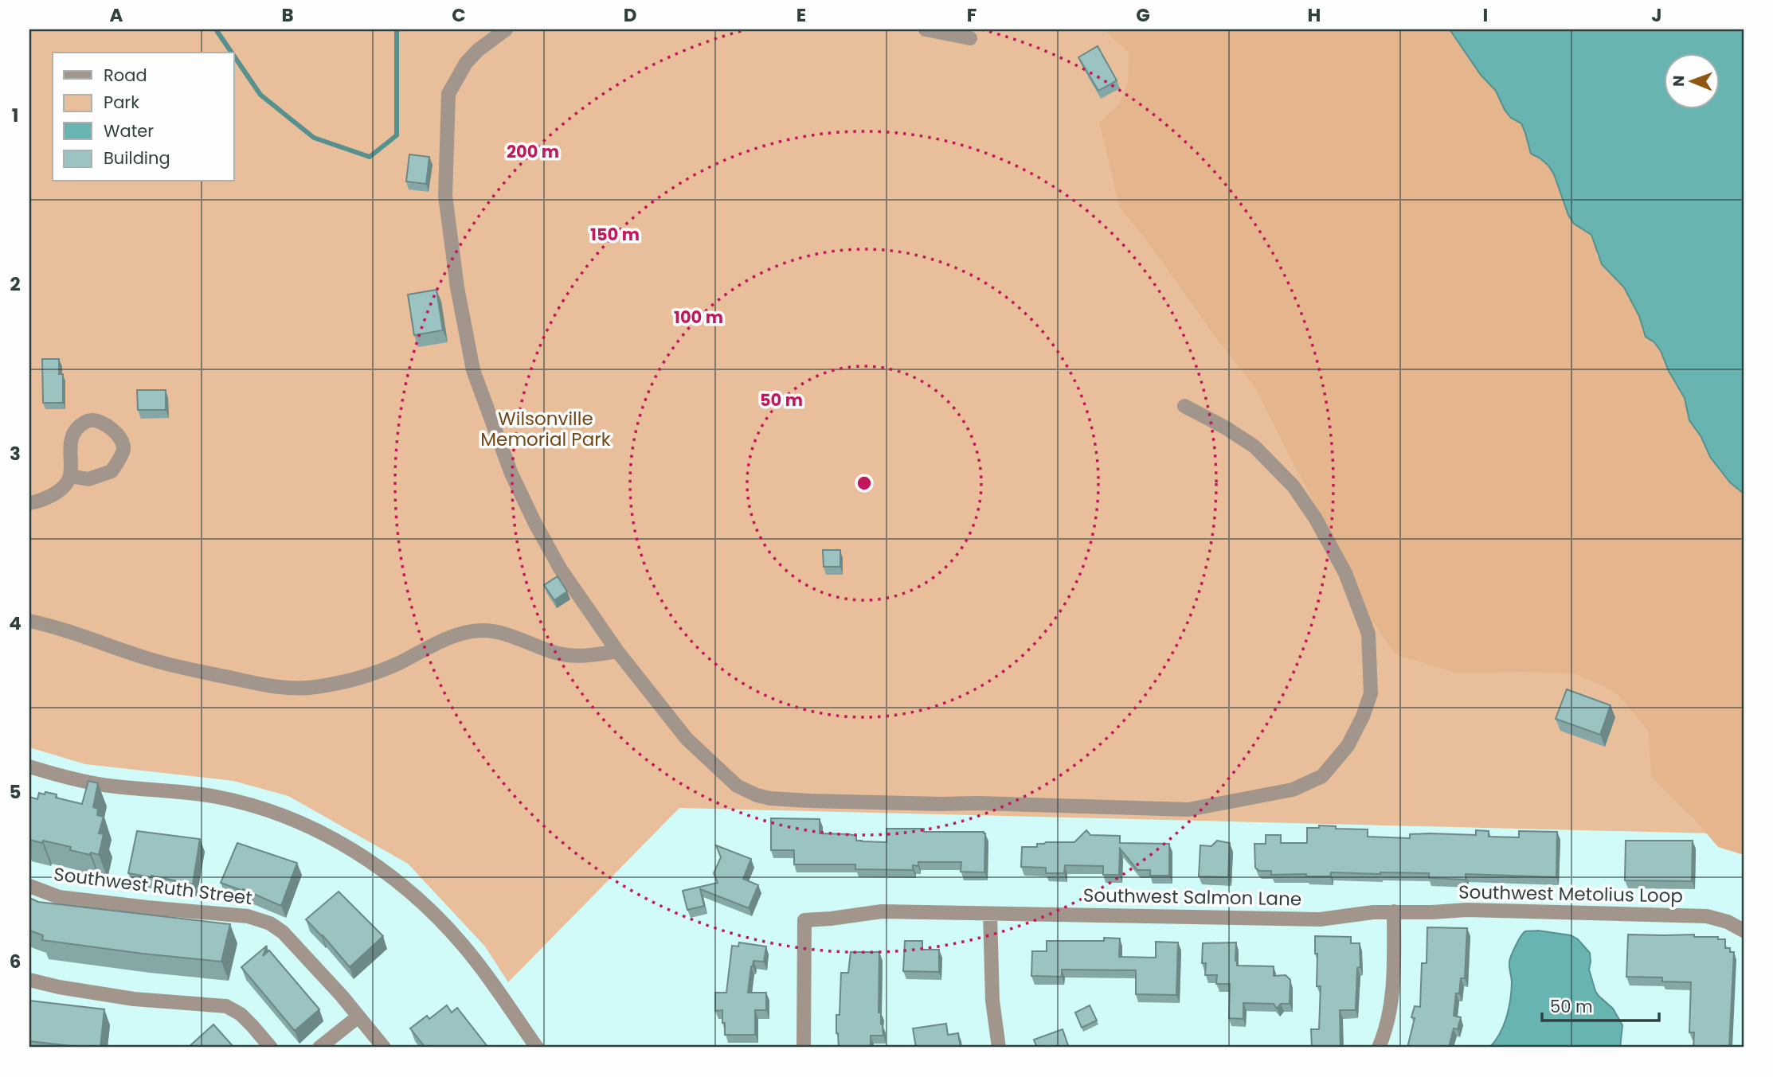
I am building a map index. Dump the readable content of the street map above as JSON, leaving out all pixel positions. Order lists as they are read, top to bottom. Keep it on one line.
{"streets":{"street":["Southwest Ruth Street","Southwest Metolius Loop","Southwest Salmon Lane"]},"crossings":[["Southwest Metolius Loop","Southwest Salmon Lane"]],"parks":["Wilsonville Memorial Park"],"legend":["Road","Park","Water","Building"],"scale_bar":"50 m","north":"left","grid":{"columns":["A","B","C","D","E","F","G","H","I","J"],"rows":["1","2","3","4","5","6"]},"rings":["200 m","150 m","100 m","50 m"]}
